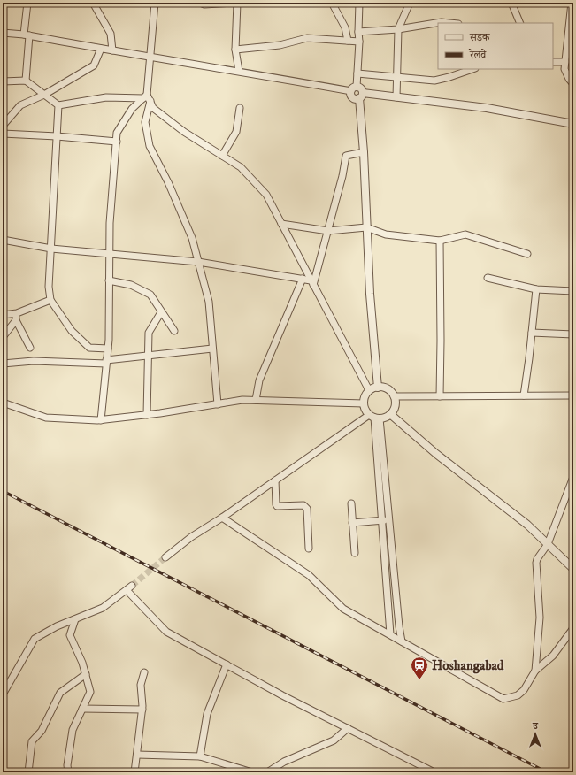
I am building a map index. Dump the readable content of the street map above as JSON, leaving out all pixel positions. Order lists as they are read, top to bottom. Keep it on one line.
{"places":{"station":["Hoshangabad"]},"legend":["सड़क","रेलवे"],"north":"top"}
